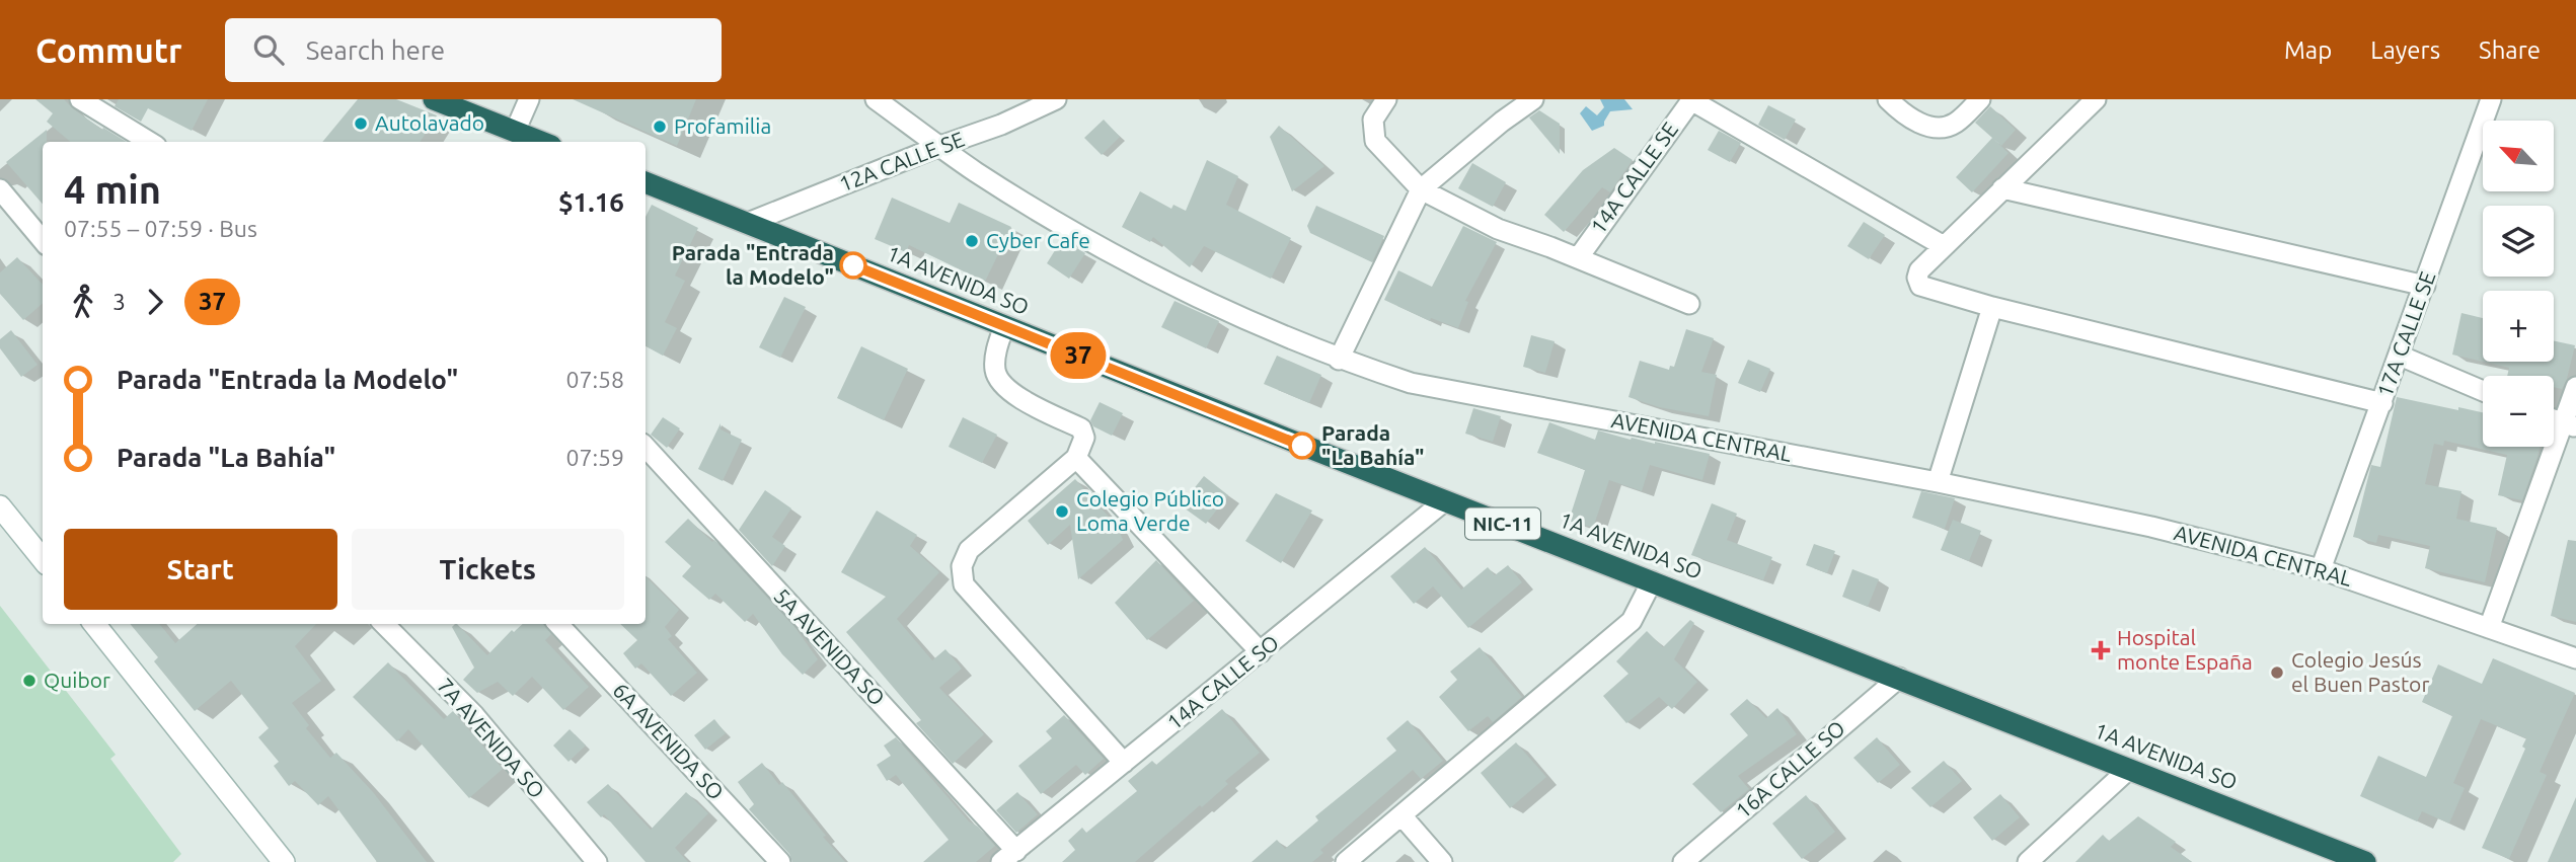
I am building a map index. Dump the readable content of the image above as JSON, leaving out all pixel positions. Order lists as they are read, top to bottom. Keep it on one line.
{"streets":{"highway":["1A AVENIDA SO","NIC-11"],"street":["12A CALLE SE","14A CALLE SE","17A CALLE SE","AVENIDA CENTRAL","5A AVENIDA SO","14A CALLE SO","7A AVENIDA SO","6A AVENIDA SO","16A CALLE SO"]},"crossings":[["12A CALLE SE","1A AVENIDA SO"],["12A CALLE SE","AVENIDA CENTRAL"],["1A AVENIDA SO","14A CALLE SO"],["1A AVENIDA SO","16A CALLE SO"],["17A CALLE SE","AVENIDA CENTRAL"],["5A AVENIDA SO","14A CALLE SO"]],"places":{"other":["Autolavado","Profamilia","Cyber Cafe","Parada \"Entrada la Modelo\"","Parada \"La Bahía\"","Colegio Público Loma Verde","Colegio Jesús el Buen Pastor","Quibor"],"health":["Hospital monte España"]},"lines":["bus line 37"],"north":"top left","page":{"header":"Commutr","search":"Search here","nav":["Map","Layers","Share"],"on_map":"37","map_buttons":["+","−"],"heading":["4 min","07:55 – 07:59 · Bus","$1.16"],"legs":["3","37"],"list":[{"name":"Parada \"Entrada la Modelo\"","value":"07:58"},{"name":"Parada \"La Bahía\"","value":"07:59"}],"buttons":["Start","Tickets"]}}
